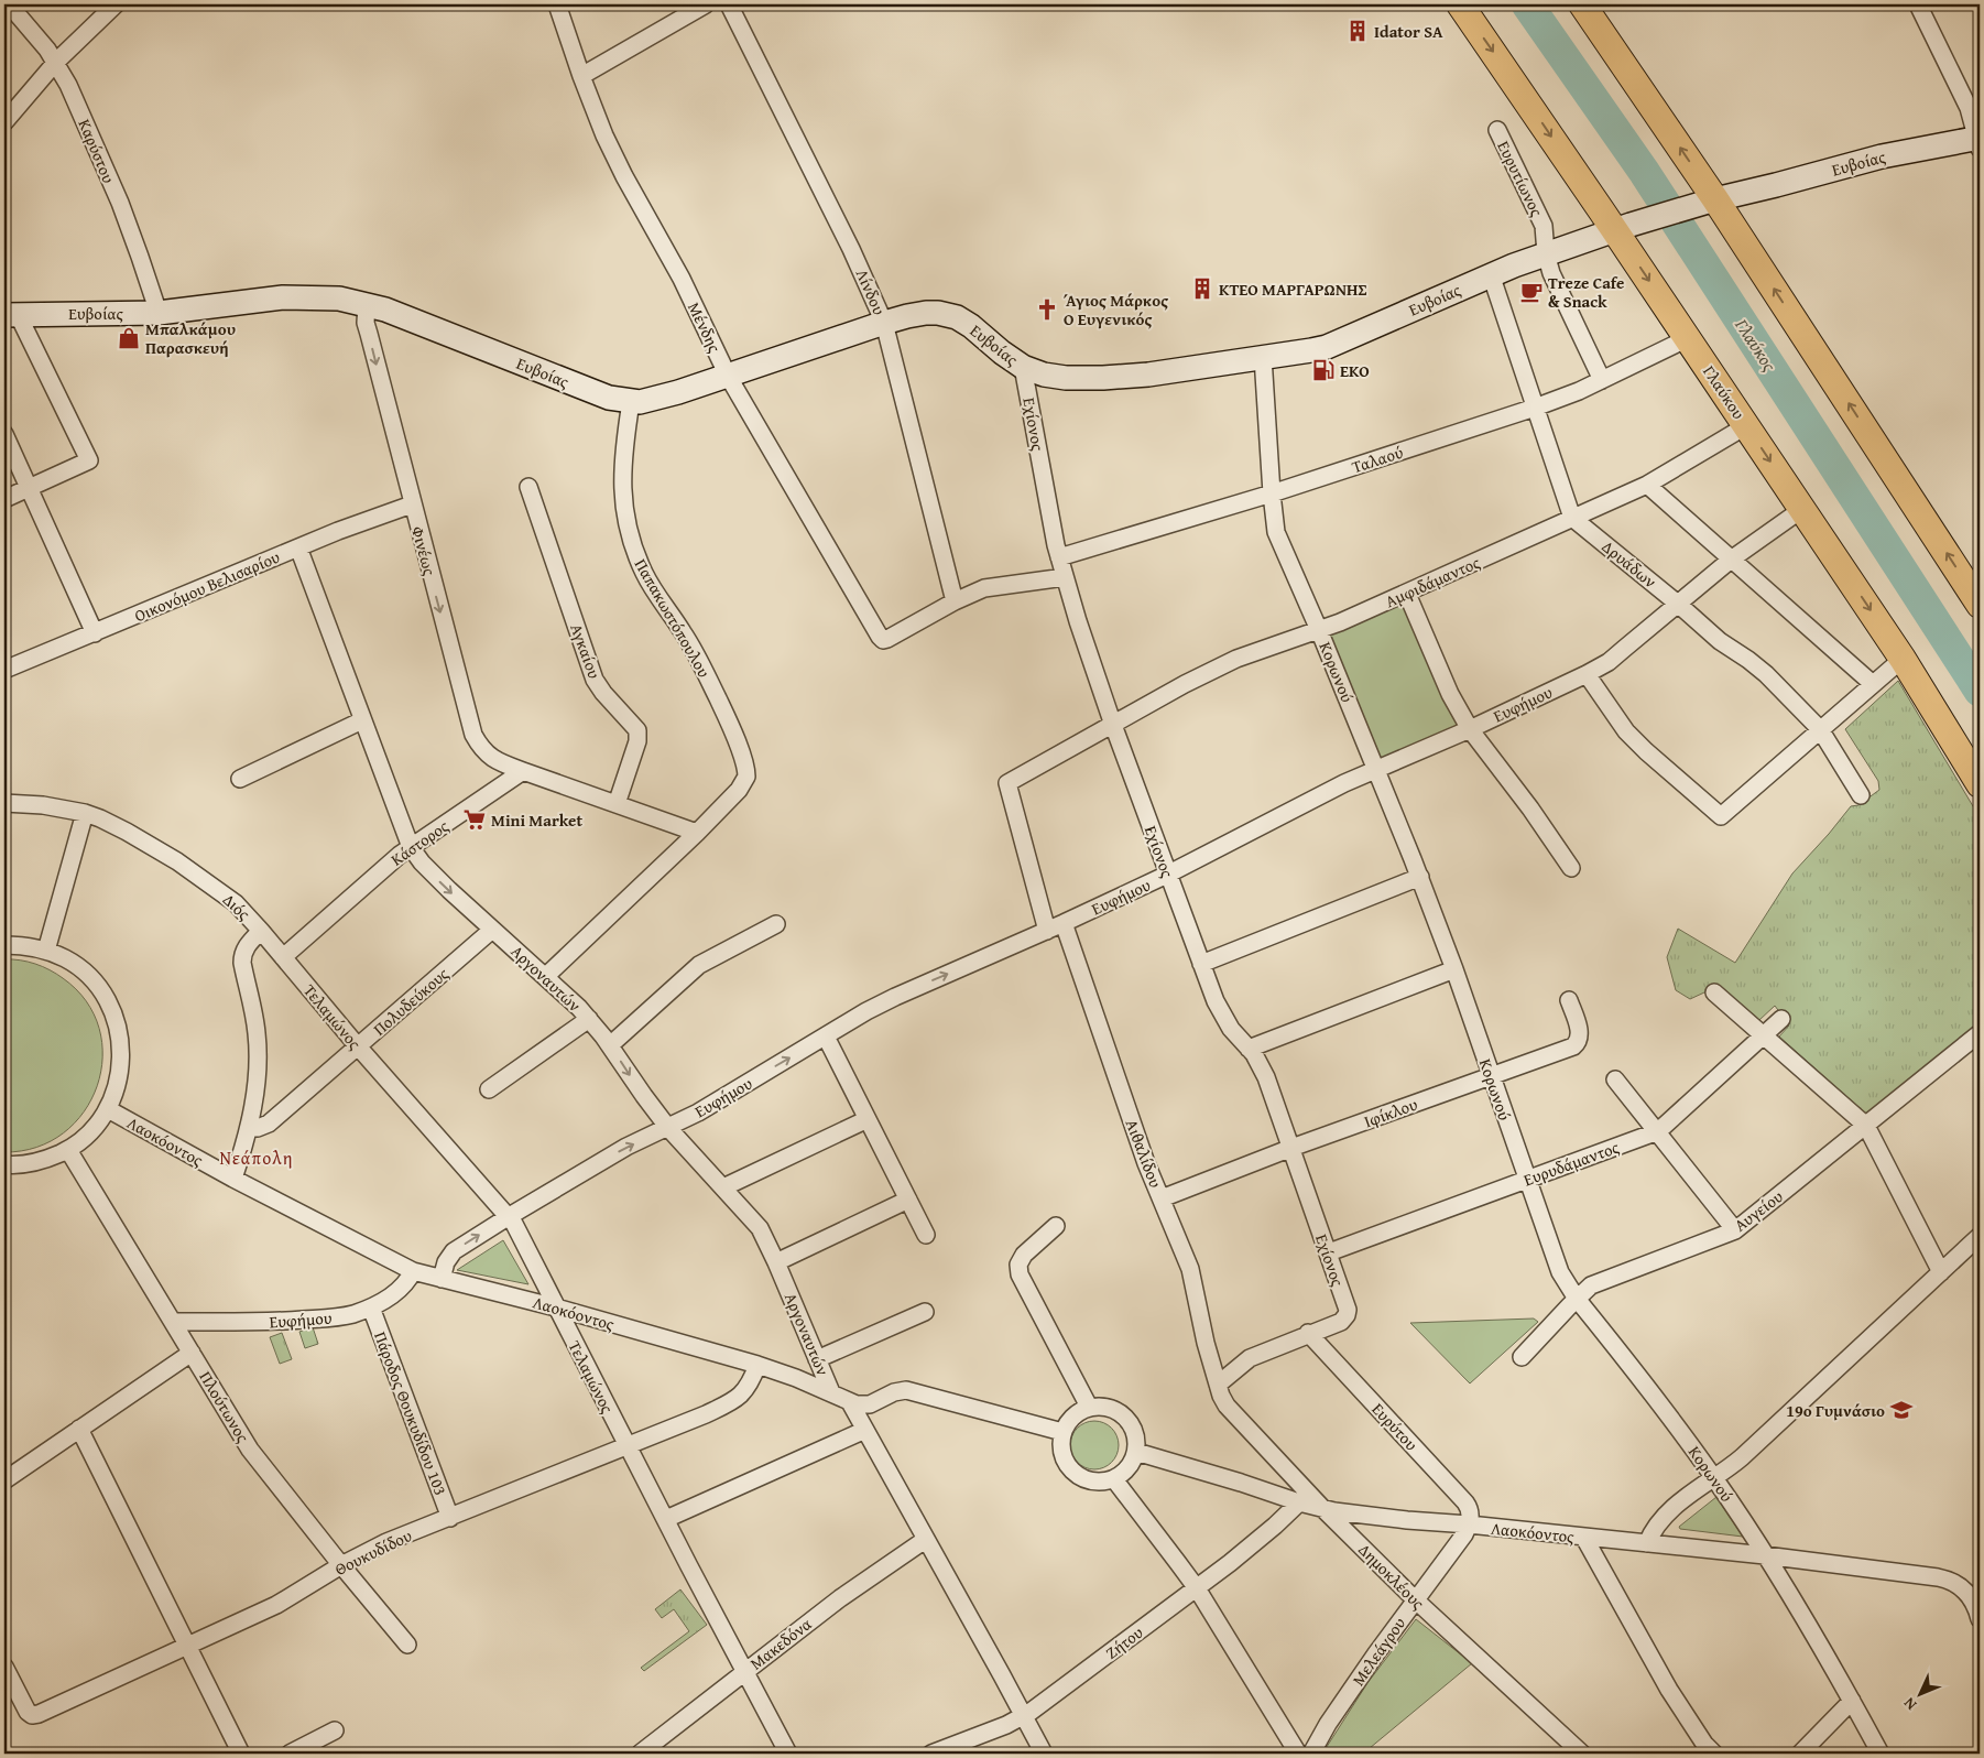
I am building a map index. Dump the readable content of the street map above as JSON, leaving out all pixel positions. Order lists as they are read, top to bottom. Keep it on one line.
{"streets":{"main road":["Ευβοίας","Γλαύκου"],"street":["Καρύστου","Ευρυτίωνος","Λίνδου","Μένδης","Εχίονος","Ταλαού","Φινέως","Δρυάδων","Αμφιδάμαντος","Οικονόμου Βελισαρίου","Παπακωστόπουλου","Αγκαίου","Κορωνού","Ευφήμου","Κάστορος","Διός","Αργοναυτών","Πολυδεύκους","Τελαμώνος","Ιφίκλου","Λαοκόοντος","Αιθαλίδου","Ευρυδάμαντος","Αυγείου","Πλούτωνος","Πάροδος Θουκυδίδου 103","Ευρύτου","Θουκυδίδου","Δημοκλέους","Ζήτου","Μακεδόνα","Μελεάγρου"]},"crossings":[["Καρύστου","Ευβοίας"],["Ευβοίας","Ευρυτίωνος"],["Ευβοίας","Λίνδου"],["Ευβοίας","Μένδης"],["Ευβοίας","Γλαύκου"],["Ευβοίας","Εχίονος"],["Ευβοίας","Φινέως"],["Ευβοίας","Παπακωστόπουλου"],["Ευβοίας","Κορωνού"],["Ευρυτίωνος","Ταλαού"],["Λίνδου","Μένδης"],["Γλαύκου","Ταλαού"],["Γλαύκου","Αμφιδάμαντος"],["Γλαύκου","Ευφήμου"],["Εχίονος","Ταλαού"],["Εχίονος","Αμφιδάμαντος"],["Εχίονος","Ευφήμου"],["Εχίονος","Ιφίκλου"],["Εχίονος","Ευρυδάμαντος"],["Εχίονος","Ευρύτου"],["Ταλαού","Κορωνού"],["Φινέως","Οικονόμου Βελισαρίου"],["Φινέως","Κάστορος"],["Δρυάδων","Αμφιδάμαντος"],["Δρυάδων","Ευφήμου"],["Αμφιδάμαντος","Κορωνού"],["Αμφιδάμαντος","Ευφήμου"],["Οικονόμου Βελισαρίου","Αργοναυτών"],["Παπακωστόπουλου","Αργοναυτών"],["Κορωνού","Ευφήμου"],["Κορωνού","Ιφίκλου"],["Κορωνού","Λαοκόοντος"],["Κορωνού","Ευρυδάμαντος"],["Κορωνού","Αυγείου"],["Ευφήμου","Αργοναυτών"],["Ευφήμου","Τελαμώνος"],["Ευφήμου","Λαοκόοντος"],["Ευφήμου","Αιθαλίδου"],["Ευφήμου","Πλούτωνος"],["Ευφήμου","Πάροδος Θουκυδίδου 103"],["Κάστορος","Αργοναυτών"],["Κάστορος","Τελαμώνος"],["Διός","Πολυδεύκους"],["Διός","Τελαμώνος"],["Διός","Λαοκόοντος"],["Αργοναυτών","Πολυδεύκους"],["Αργοναυτών","Λαοκόοντος"],["Πολυδεύκους","Τελαμώνος"],["Τελαμώνος","Λαοκόοντος"],["Τελαμώνος","Θουκυδίδου"],["Τελαμώνος","Μακεδόνα"],["Ιφίκλου","Αιθαλίδου"],["Λαοκόοντος","Ευρύτου"],["Λαοκόοντος","Θουκυδίδου"],["Λαοκόοντος","Δημοκλέους"],["Λαοκόοντος","Ζήτου"],["Λαοκόοντος","Μελεάγρου"],["Αιθαλίδου","Δημοκλέους"],["Πλούτωνος","Θουκυδίδου"],["Πάροδος Θουκυδίδου 103","Θουκυδίδου"],["Ευρύτου","Μελεάγρου"],["Δημοκλέους","Μελεάγρου"]],"one_way":["Φινέως"],"districts":["Νεάπολη"],"water":["Γλαύκος"],"places":{"building":["Idator SA","ΚΤΕΟ ΜΑΡΓΑΡΩΝΗΣ"],"cafe":["Treze Cafe & Snack"],"church":["Άγιος Μάρκος Ο Ευγενικός"],"shop":["Μπαλκάμου Παρασκευή"],"fuel station":["ΕΚΟ"],"supermarket":["Mini Market"],"school or university":["19ο Γυμνάσιο"]},"north":"bottom left"}
